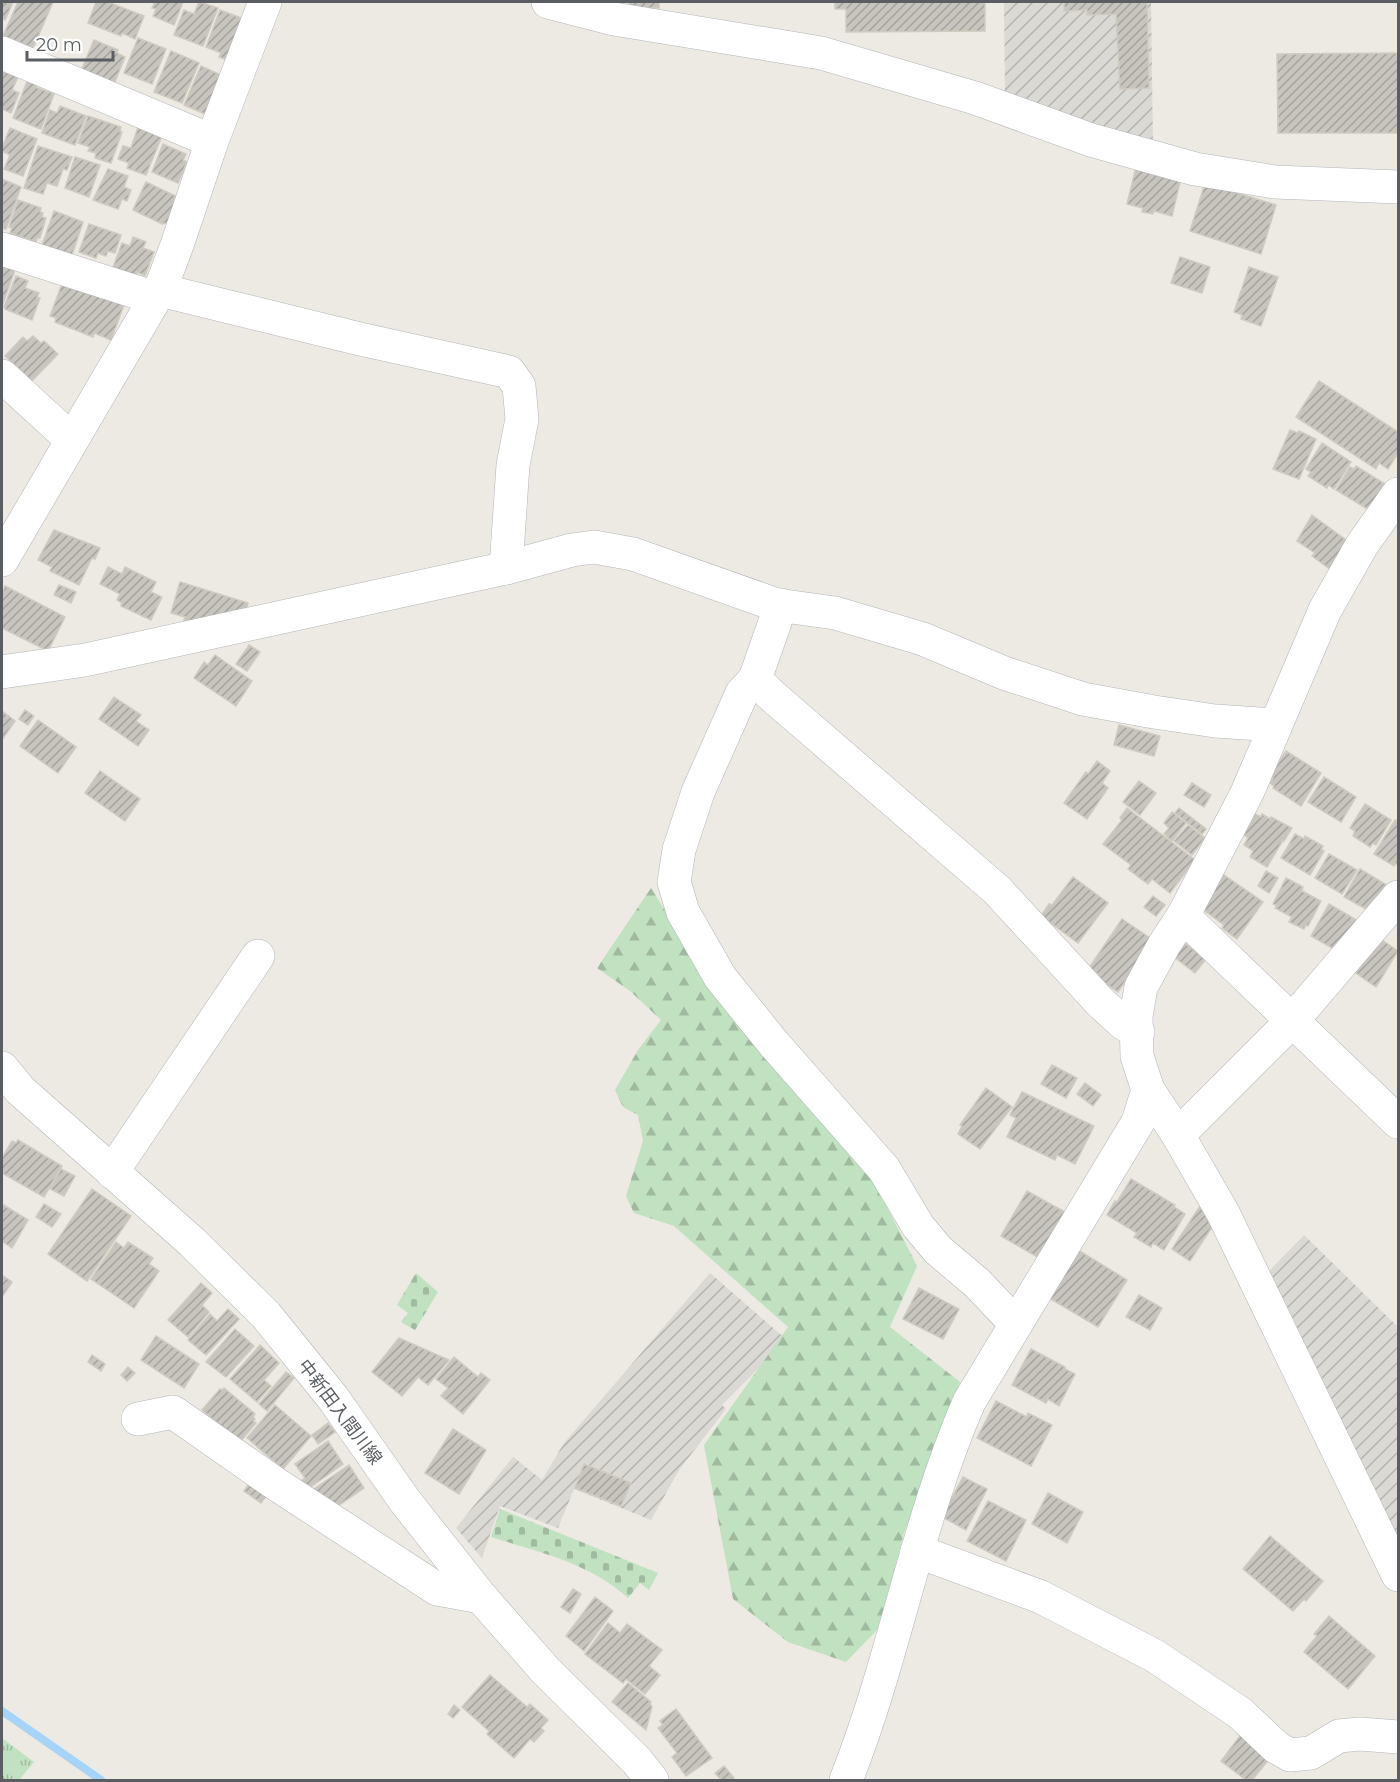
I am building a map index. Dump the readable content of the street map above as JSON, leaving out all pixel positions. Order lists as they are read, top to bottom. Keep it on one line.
{"streets":{"street":["中新田入間川線"]},"scale_bar":"20 m"}
